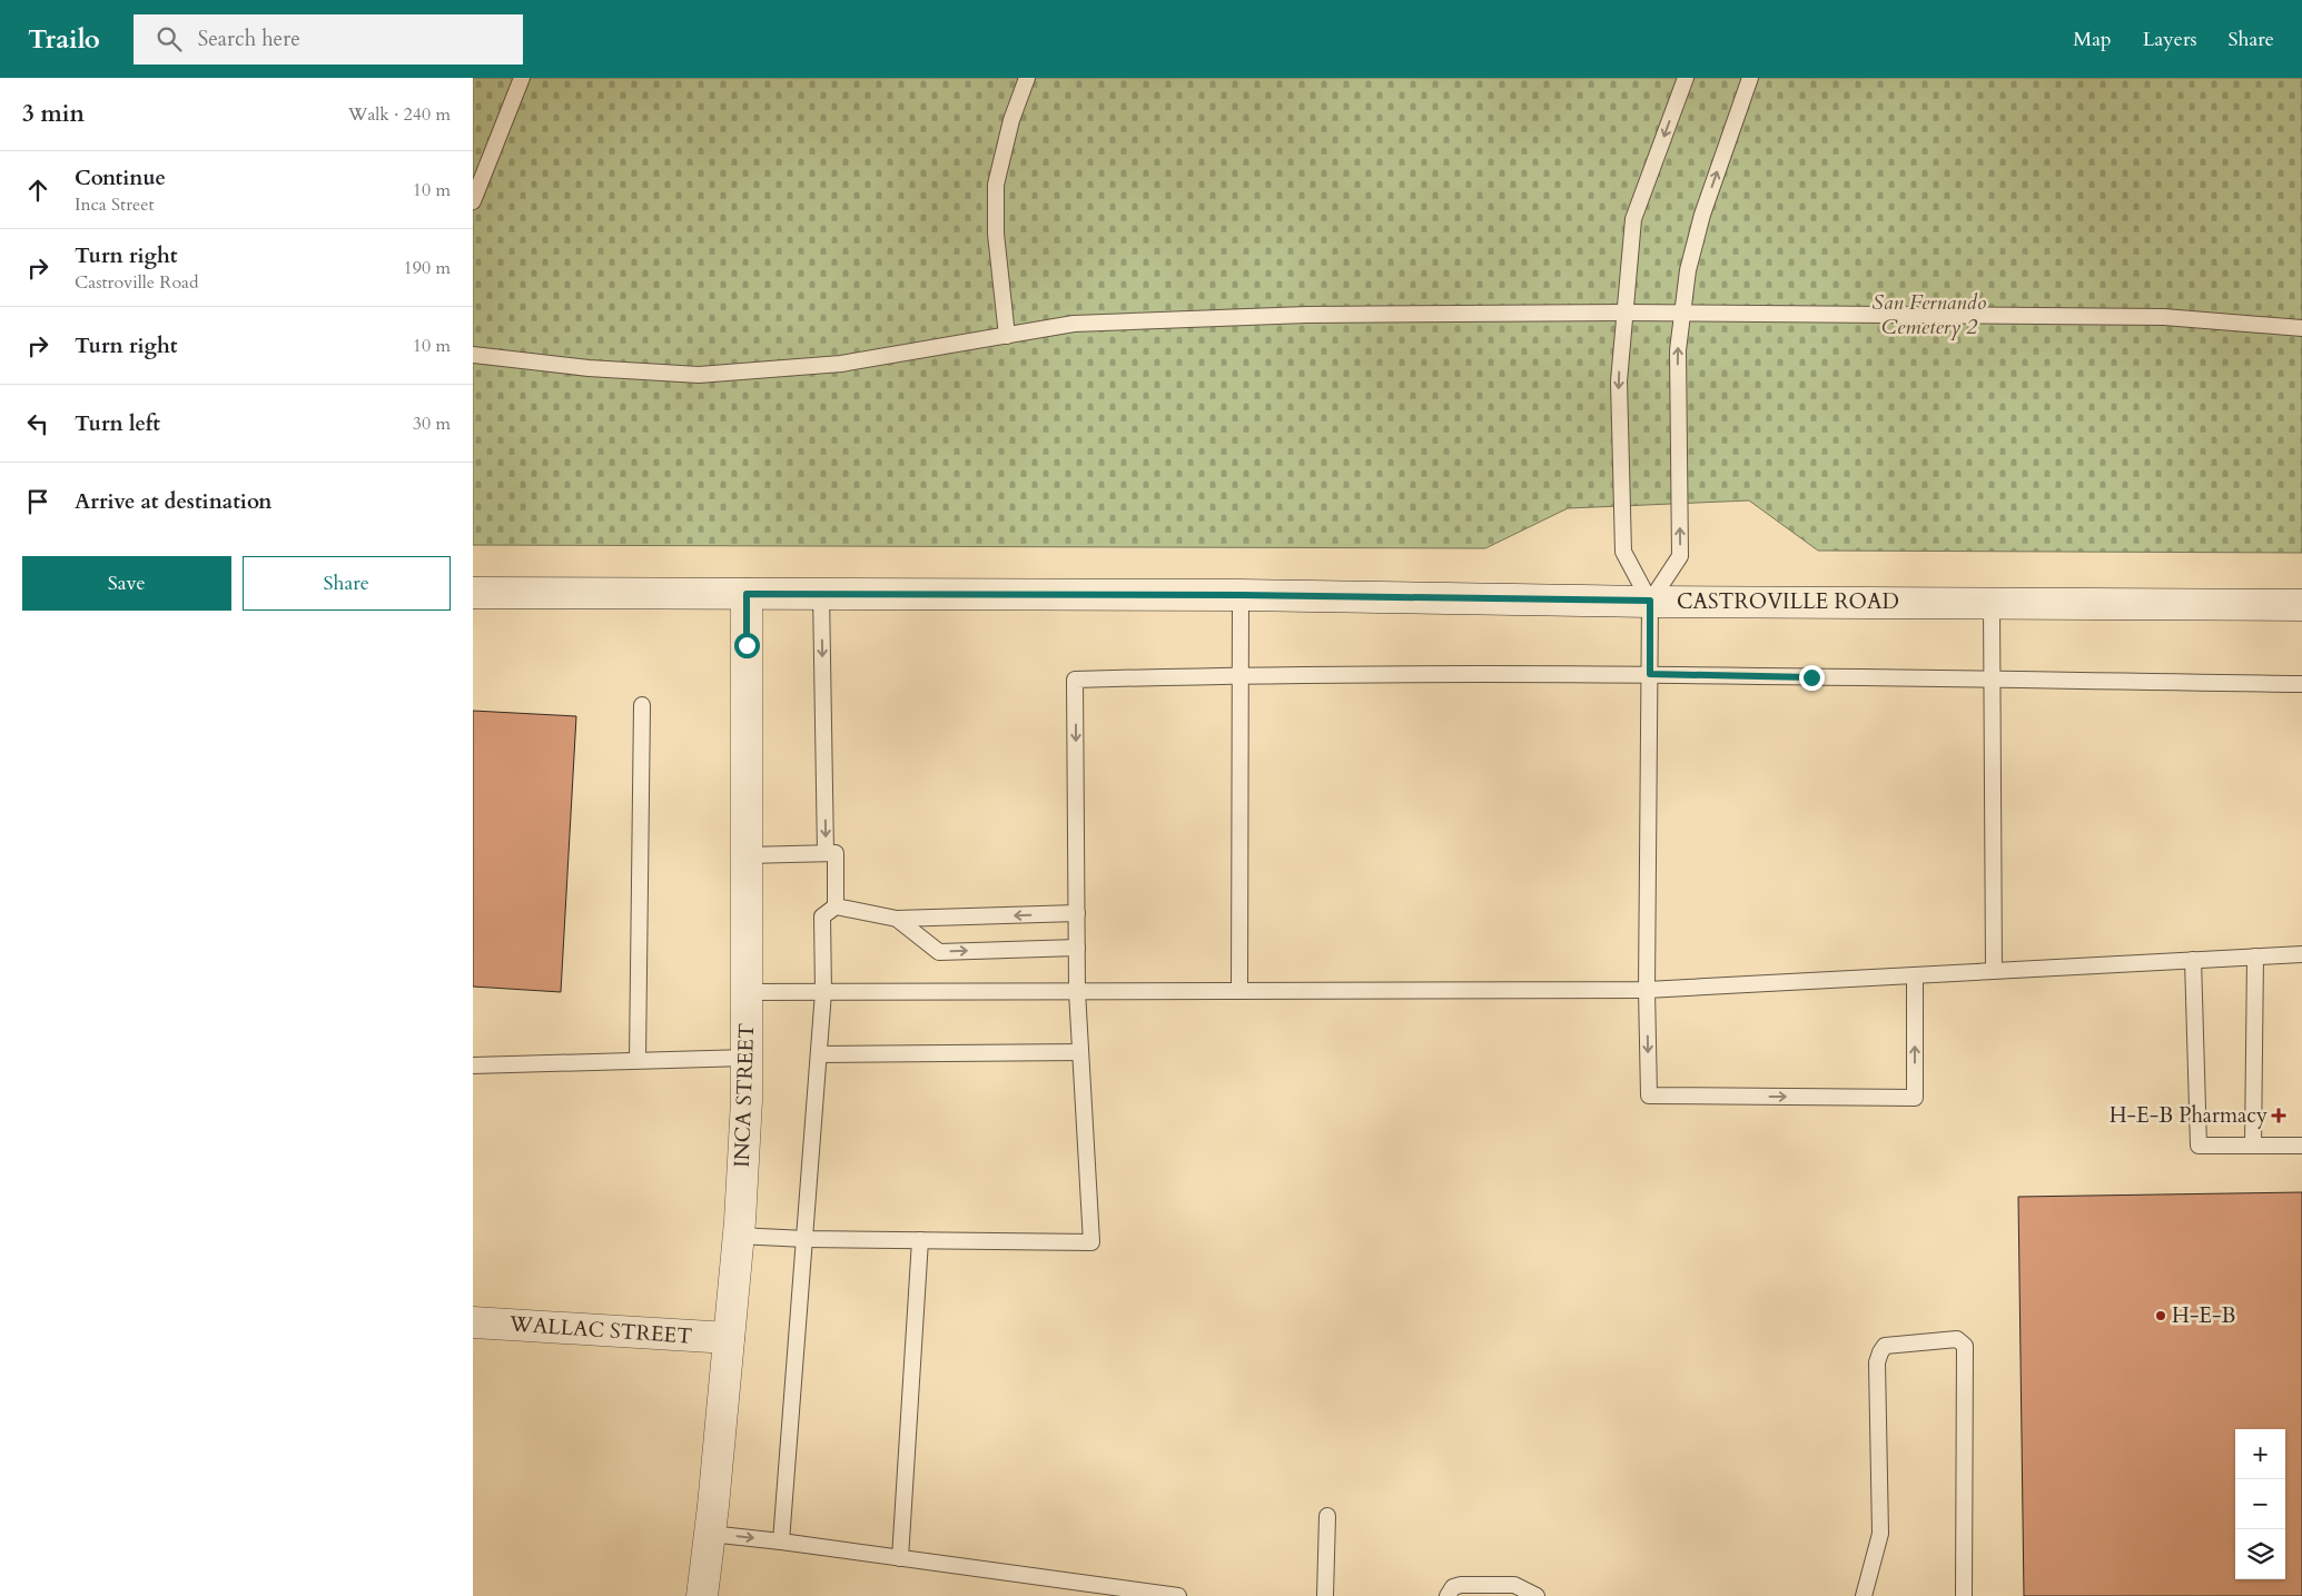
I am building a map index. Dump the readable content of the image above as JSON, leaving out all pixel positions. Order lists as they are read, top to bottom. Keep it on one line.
{"streets":{"main road":["CASTROVILLE ROAD","INCA STREET","WALLAC STREET"]},"crossings":[["CASTROVILLE ROAD","INCA STREET"],["INCA STREET","WALLAC STREET"]],"parks":["San Fernando Cemetery 2"],"places":{"health":["H-E-B Pharmacy"],"other":["H-E-B"]},"page":{"header":"Trailo","search":"Search here","nav":["Map","Layers","Share"],"heading":["3 min","Walk · 240 m"],"list":[["Continue","Inca Street","10 m"],["Turn right","Castroville Road","190 m"],["Turn right","10 m"],["Turn left","30 m"],"Arrive at destination"],"buttons":["Save","Share"],"map_buttons":["+","−"]}}
